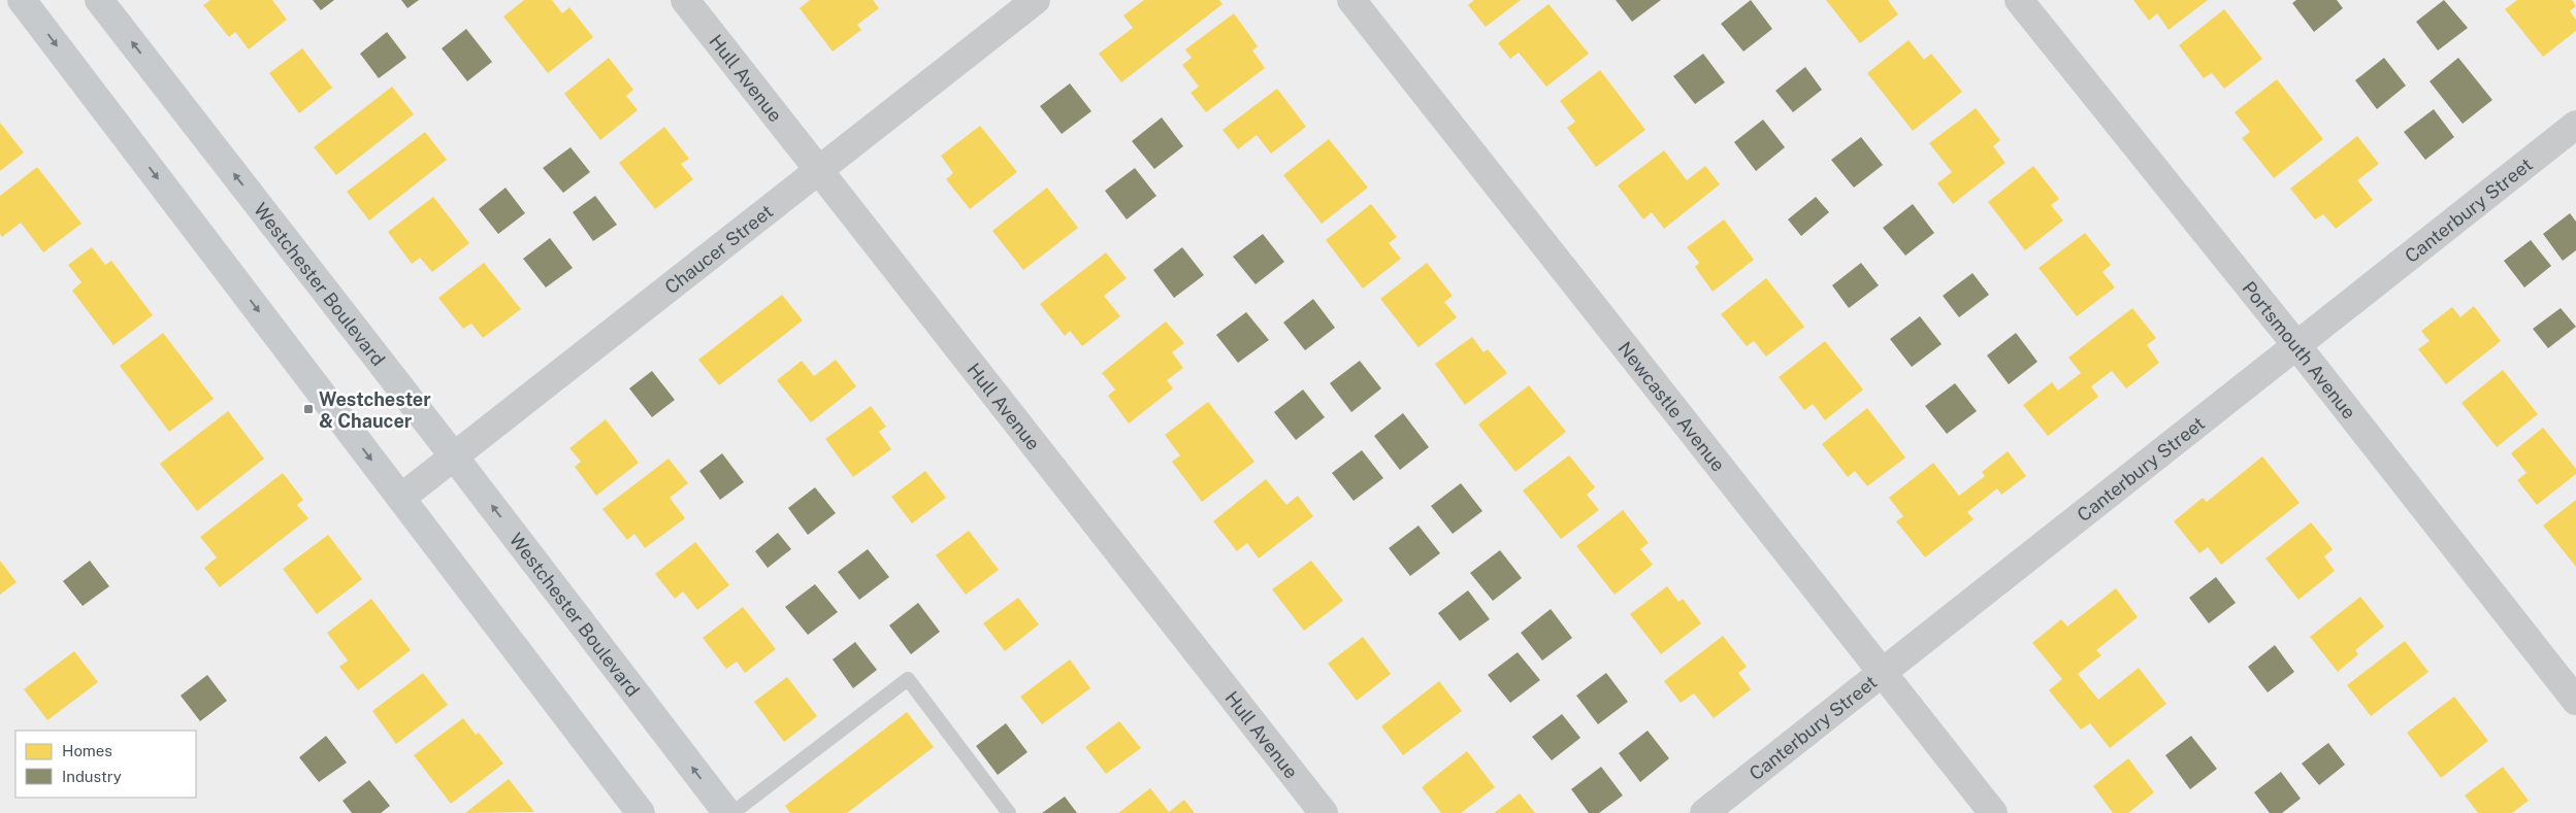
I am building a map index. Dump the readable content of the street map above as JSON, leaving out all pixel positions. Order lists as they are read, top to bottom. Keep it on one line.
{"streets":{"street":["Hull Avenue","Canterbury Street","Chaucer Street","Westchester Boulevard","Portsmouth Avenue","Newcastle Avenue"]},"crossings":[["Hull Avenue","Chaucer Street"],["Canterbury Street","Portsmouth Avenue"],["Canterbury Street","Newcastle Avenue"],["Chaucer Street","Westchester Boulevard"]],"places":{"transit":["Westchester & Chaucer"]},"legend":["Homes","Industry"]}
